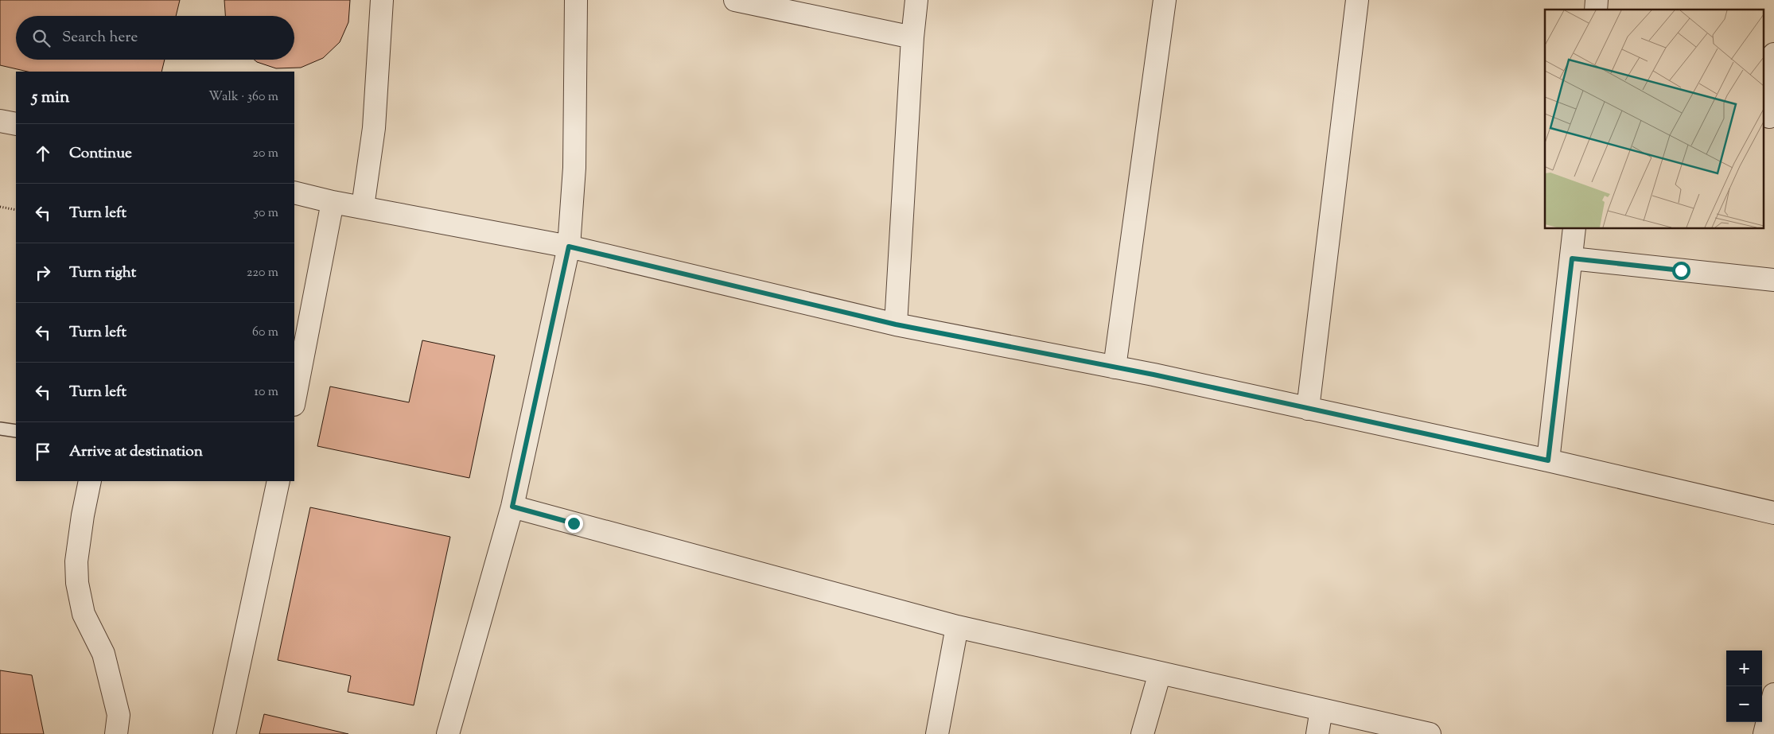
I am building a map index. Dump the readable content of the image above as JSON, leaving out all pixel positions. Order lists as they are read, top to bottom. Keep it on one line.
{"page":{"search":"Search here","heading":["5 min","Walk · 360 m"],"list":[["Continue","20 m"],["Turn left","50 m"],["Turn right","220 m"],["Turn left","60 m"],["Turn left","10 m"],"Arrive at destination"],"map_buttons":["+","−"]}}
